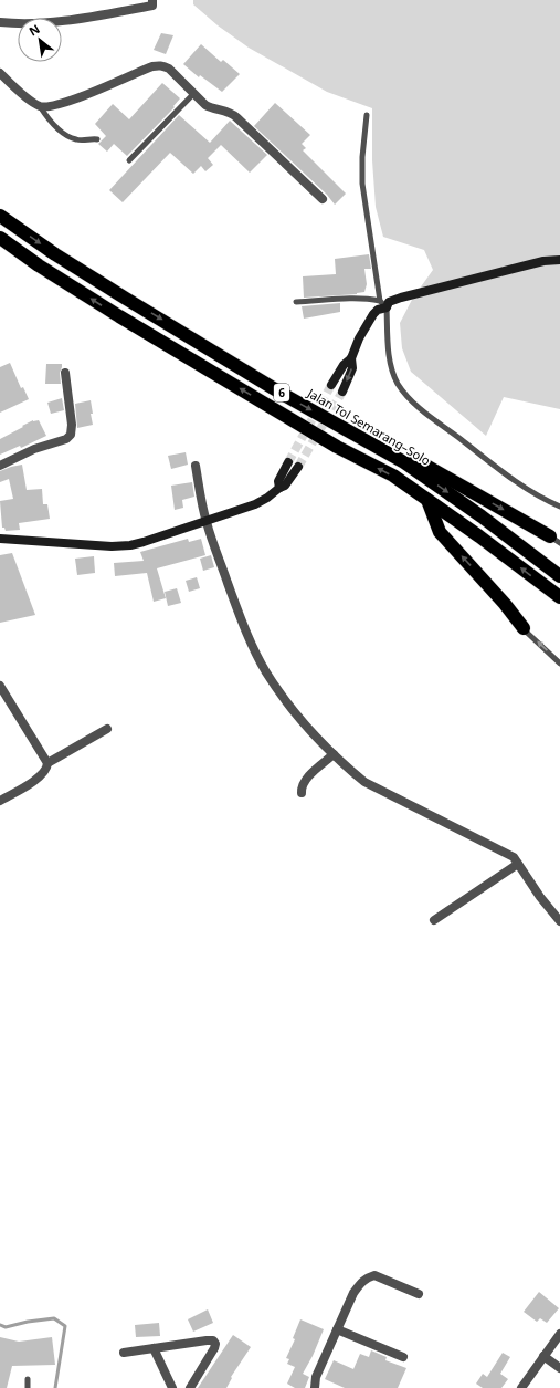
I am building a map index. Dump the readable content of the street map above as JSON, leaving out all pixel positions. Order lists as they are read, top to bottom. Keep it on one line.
{"streets":{"highway":["6","Jalan Tol Semarang–Solo"]},"north":"top left"}
